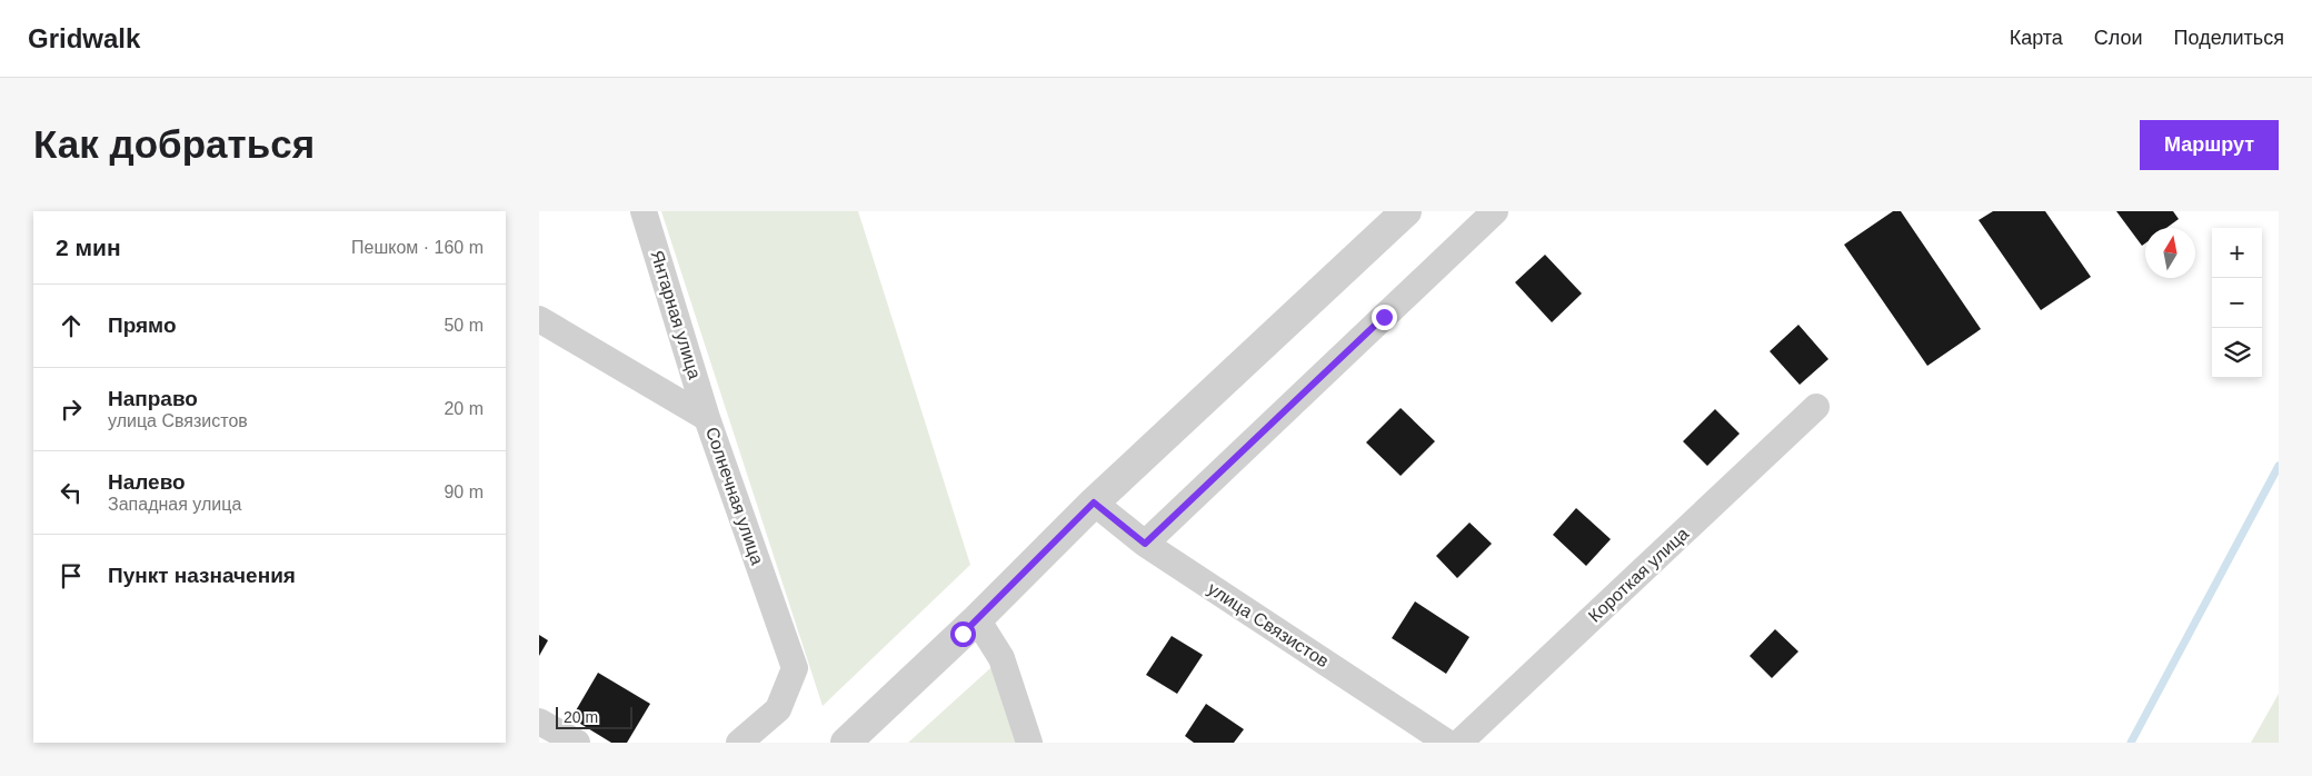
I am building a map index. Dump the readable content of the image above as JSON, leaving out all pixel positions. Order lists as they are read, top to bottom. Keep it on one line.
{"streets":{"street":["Янтарная улица","Солнечная улица","Короткая улица","улица Связистов"]},"crossings":[["Янтарная улица","Солнечная улица"]],"scale_bar":"20 m","north":"top","page":{"header":"Gridwalk","nav":["Карта","Слои","Поделиться"],"buttons":"Маршрут","title":"Как добраться","heading":["2 мин","Пешком · 160 m"],"map_buttons":["+","−"],"list":[["Прямо","50 m"],["Направо","улица Связистов","20 m"],["Налево","Западная улица","90 m"],"Пункт назначения"],"scale":"20 m"}}
